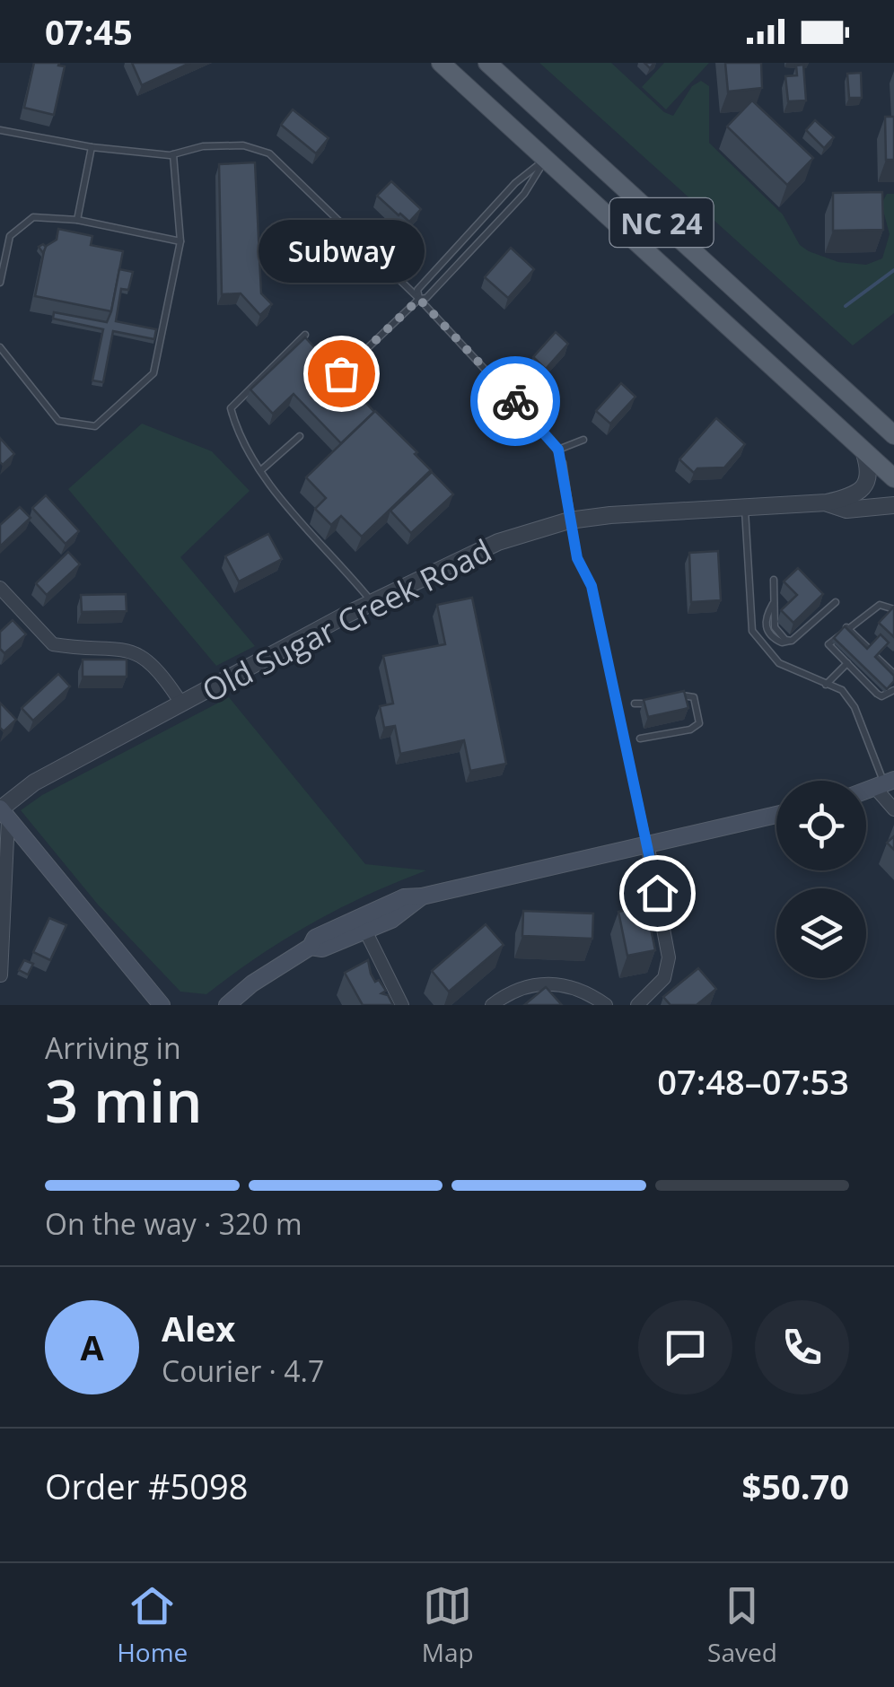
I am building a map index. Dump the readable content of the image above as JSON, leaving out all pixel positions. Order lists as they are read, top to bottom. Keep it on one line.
{"streets":{"main road":["NC 24"],"street":["Old Sugar Creek Road"]},"crossings":[["NC 24","Old Sugar Creek Road"]],"places":["Subway"],"page":{"status":"07:45","bubble":"Subway","heading":["3 min","Arriving in","07:48–07:53"],"panel":["Alex","Courier · 4.7","Order #5098","$50.70"],"bar":"On the way · 320 m","round":"A","tabs":["Home","Map","Saved"]}}
